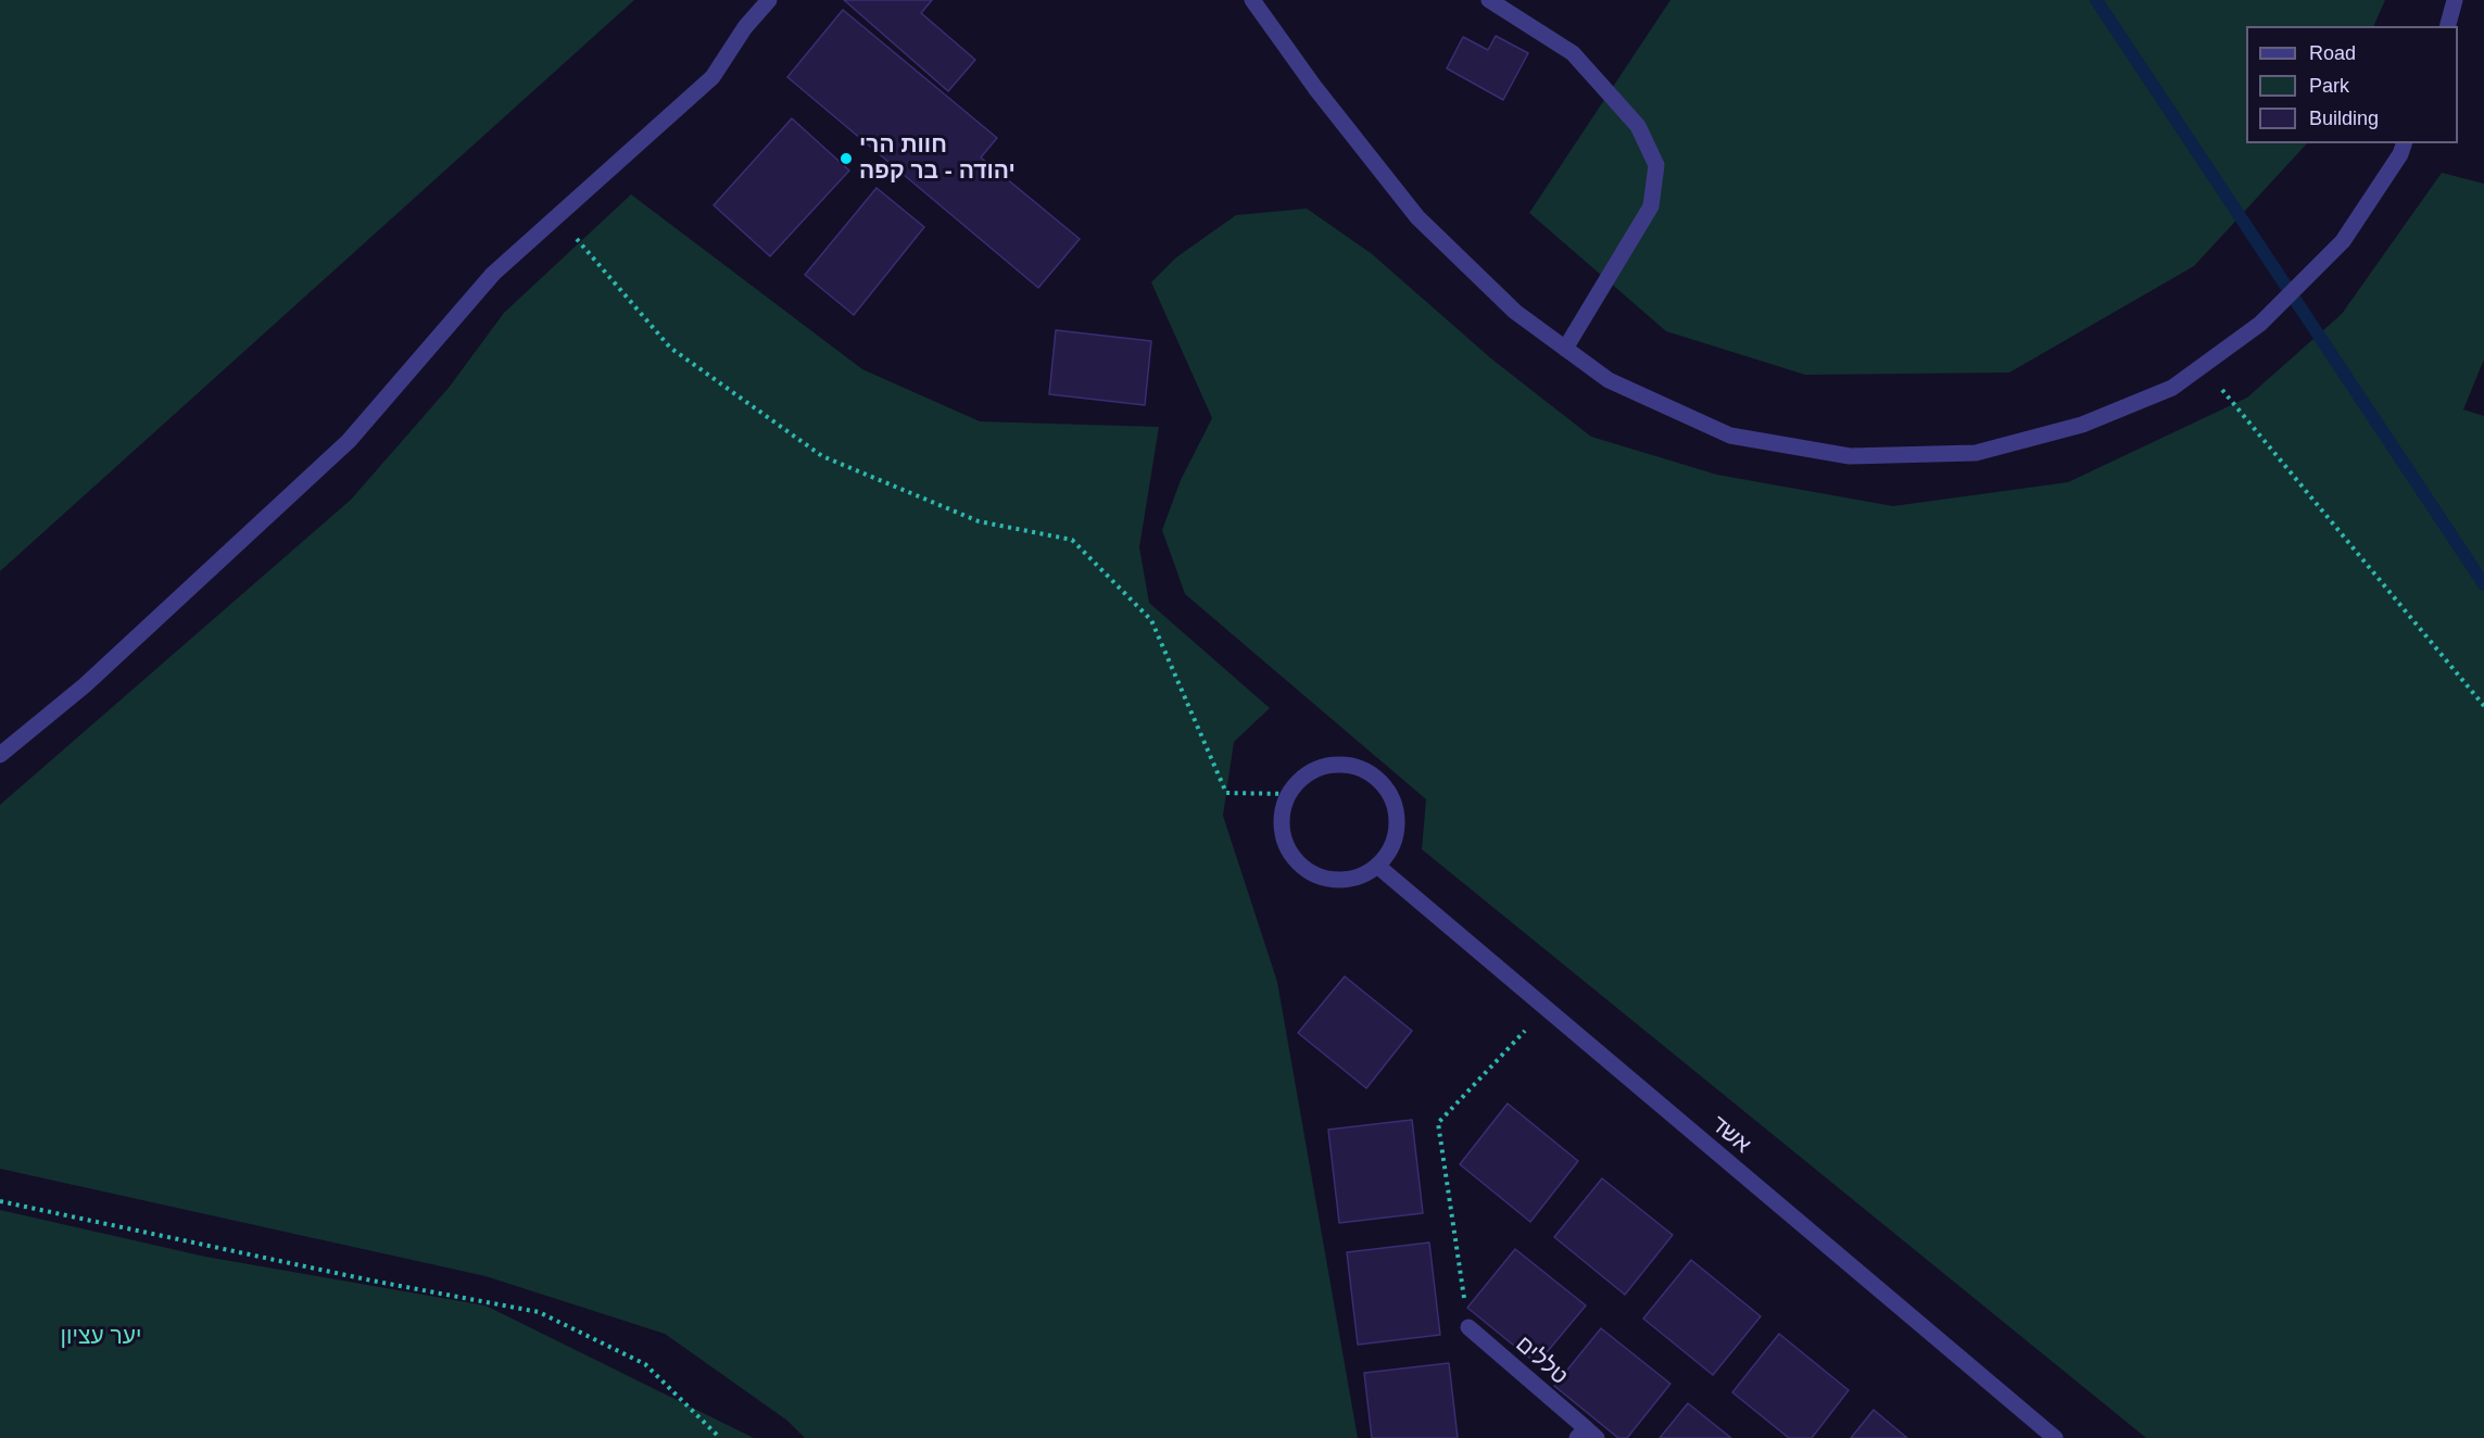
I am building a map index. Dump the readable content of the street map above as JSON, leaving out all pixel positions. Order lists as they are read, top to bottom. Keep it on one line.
{"streets":{"street":["אשד","טללים"]},"parks":["יער עציון"],"places":["חוות הרי יהודה - בר קפה"],"legend":["Road","Park","Building"]}
